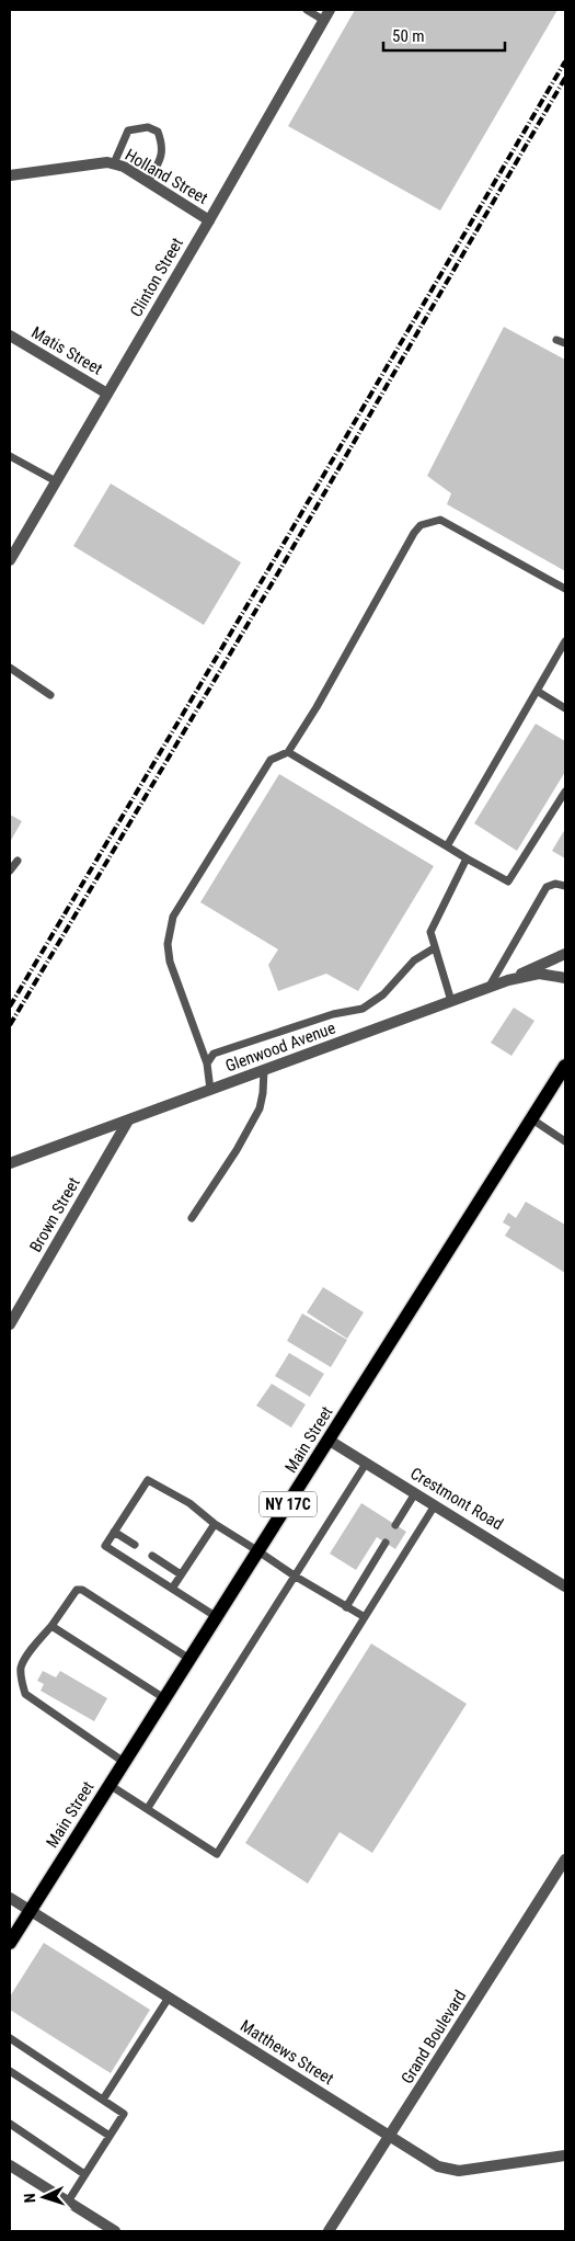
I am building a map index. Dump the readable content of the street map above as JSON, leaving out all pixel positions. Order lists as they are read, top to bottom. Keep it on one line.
{"streets":{"main road":["Main Street","NY 17C"],"street":["Holland Street","Clinton Street","Matis Street","Glenwood Avenue","Brown Street","Crestmont Road","Grand Boulevard","Matthews Street"]},"crossings":[["Holland Street","Clinton Street"],["Clinton Street","Matis Street"],["Glenwood Avenue","Brown Street"],["Main Street","Crestmont Road"],["Main Street","Matthews Street"],["Grand Boulevard","Matthews Street"]],"scale_bar":"50 m","north":"left"}
